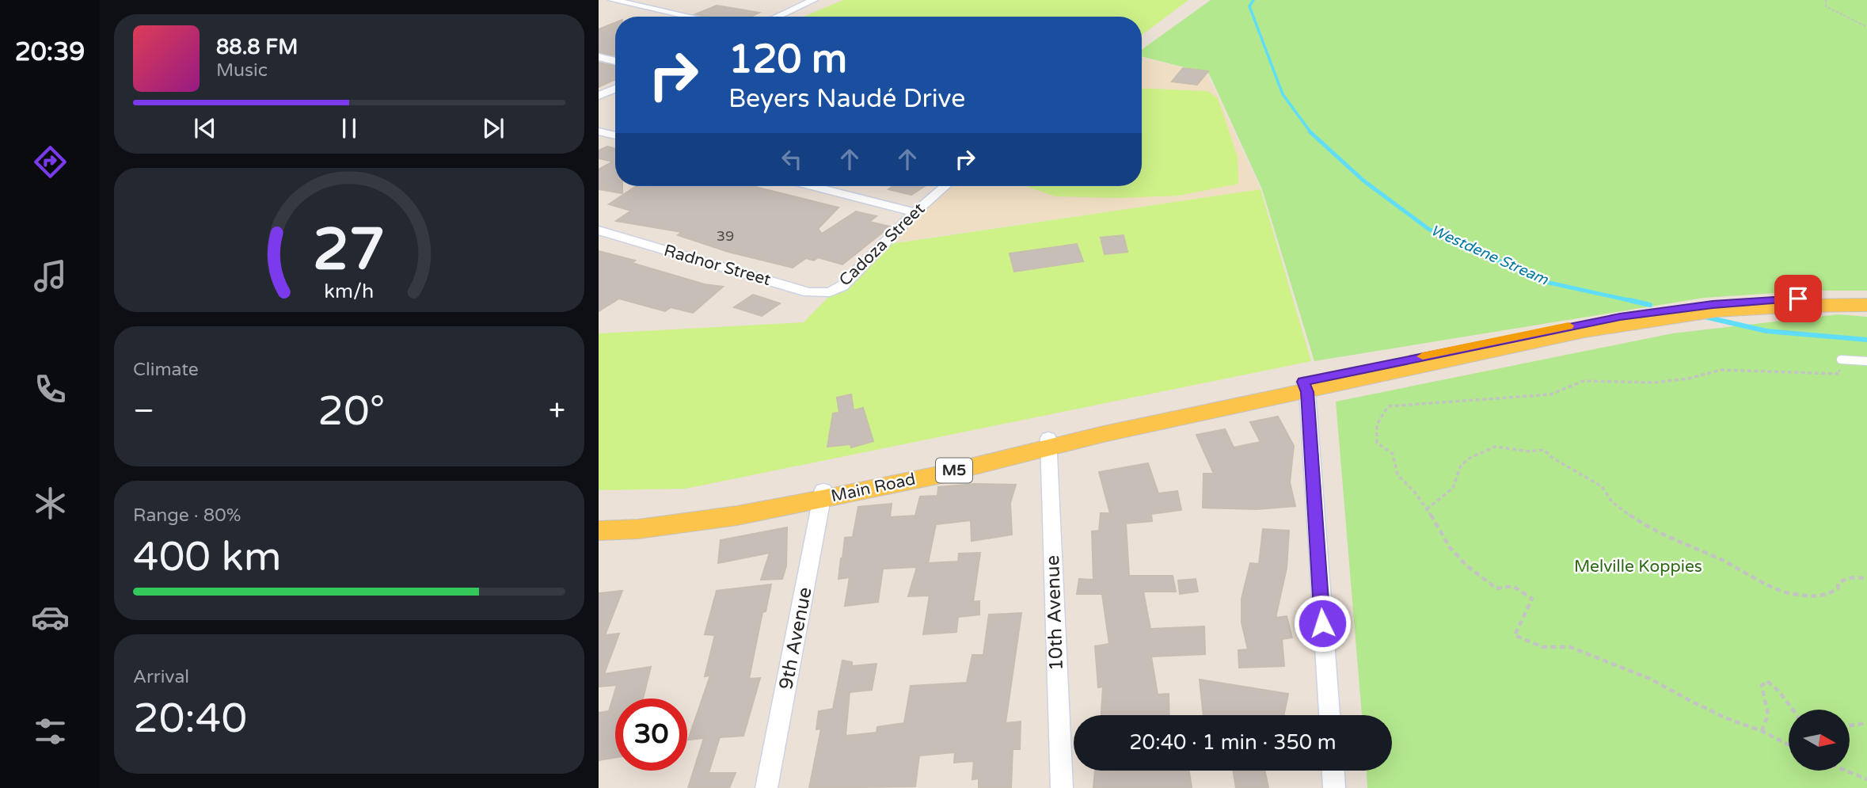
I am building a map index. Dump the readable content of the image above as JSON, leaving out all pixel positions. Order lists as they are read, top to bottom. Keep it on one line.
{"streets":{"main road":["M5","Main Road"],"street":["Cadoza Street","Radnor Street","10th Avenue","9th Avenue"]},"crossings":[["Cadoza Street","Radnor Street"],["M5","Main Road"],["Main Road","10th Avenue"],["Main Road","9th Avenue"]],"water":["Westdene Stream"],"parks":["Melville Koppies"],"house_numbers":["39"],"north":"right","page":{"tabs":"20:39","turn":["120 m","Beyers Naudé Drive"],"song":["88.8 FM","Music"],"tile":["Climate",["Range · 80%","400 km"],["Arrival","20:40"]],"heat":["−","20°","+"],"limit":"30","trip":"20:40 · 1 min · 350 m","gauge":["27","km/h"]}}
